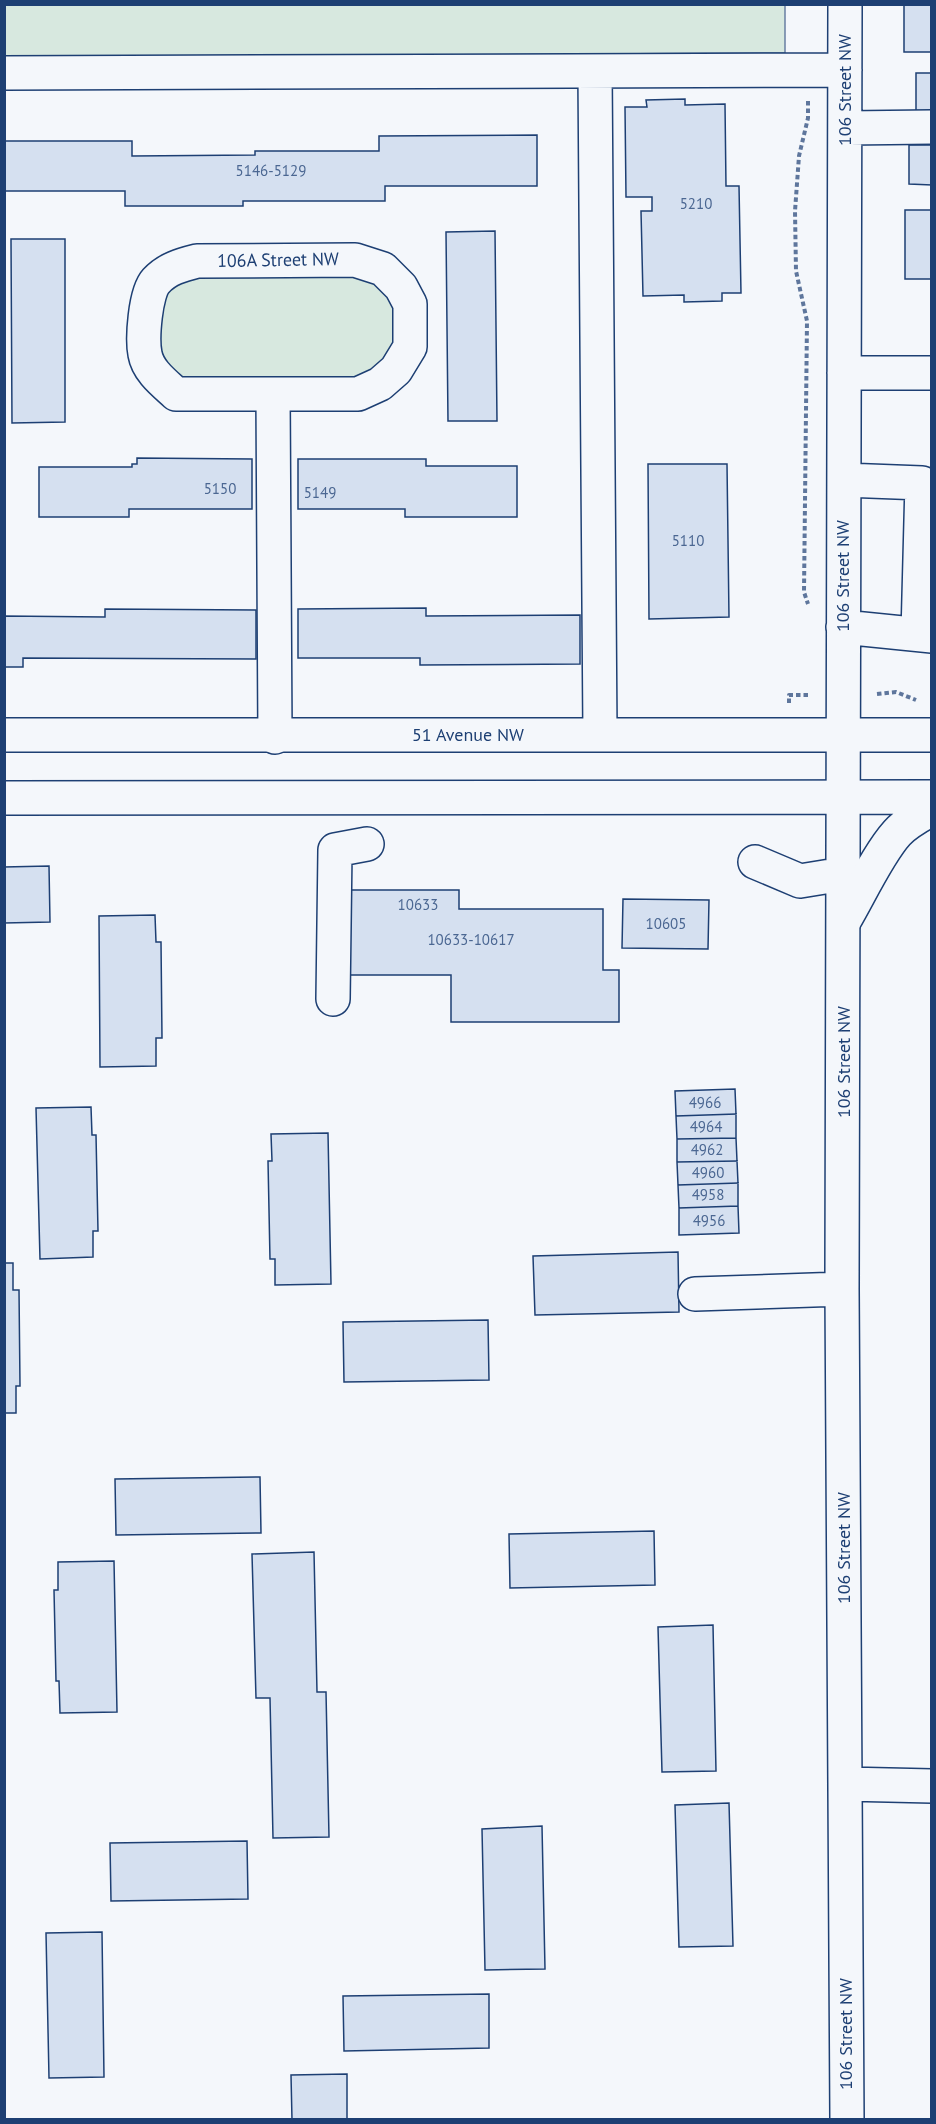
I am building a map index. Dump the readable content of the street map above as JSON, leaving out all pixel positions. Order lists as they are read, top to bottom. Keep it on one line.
{"streets":{"street":["106 Street NW","106A Street NW","51 Avenue NW"]},"crossings":[["106 Street NW","51 Avenue NW"]],"house_numbers":["5146-5129","5210","5150","5149","5110","10633","10605","10633-10617","4966","4964","4962","4960","4958","4956"]}
